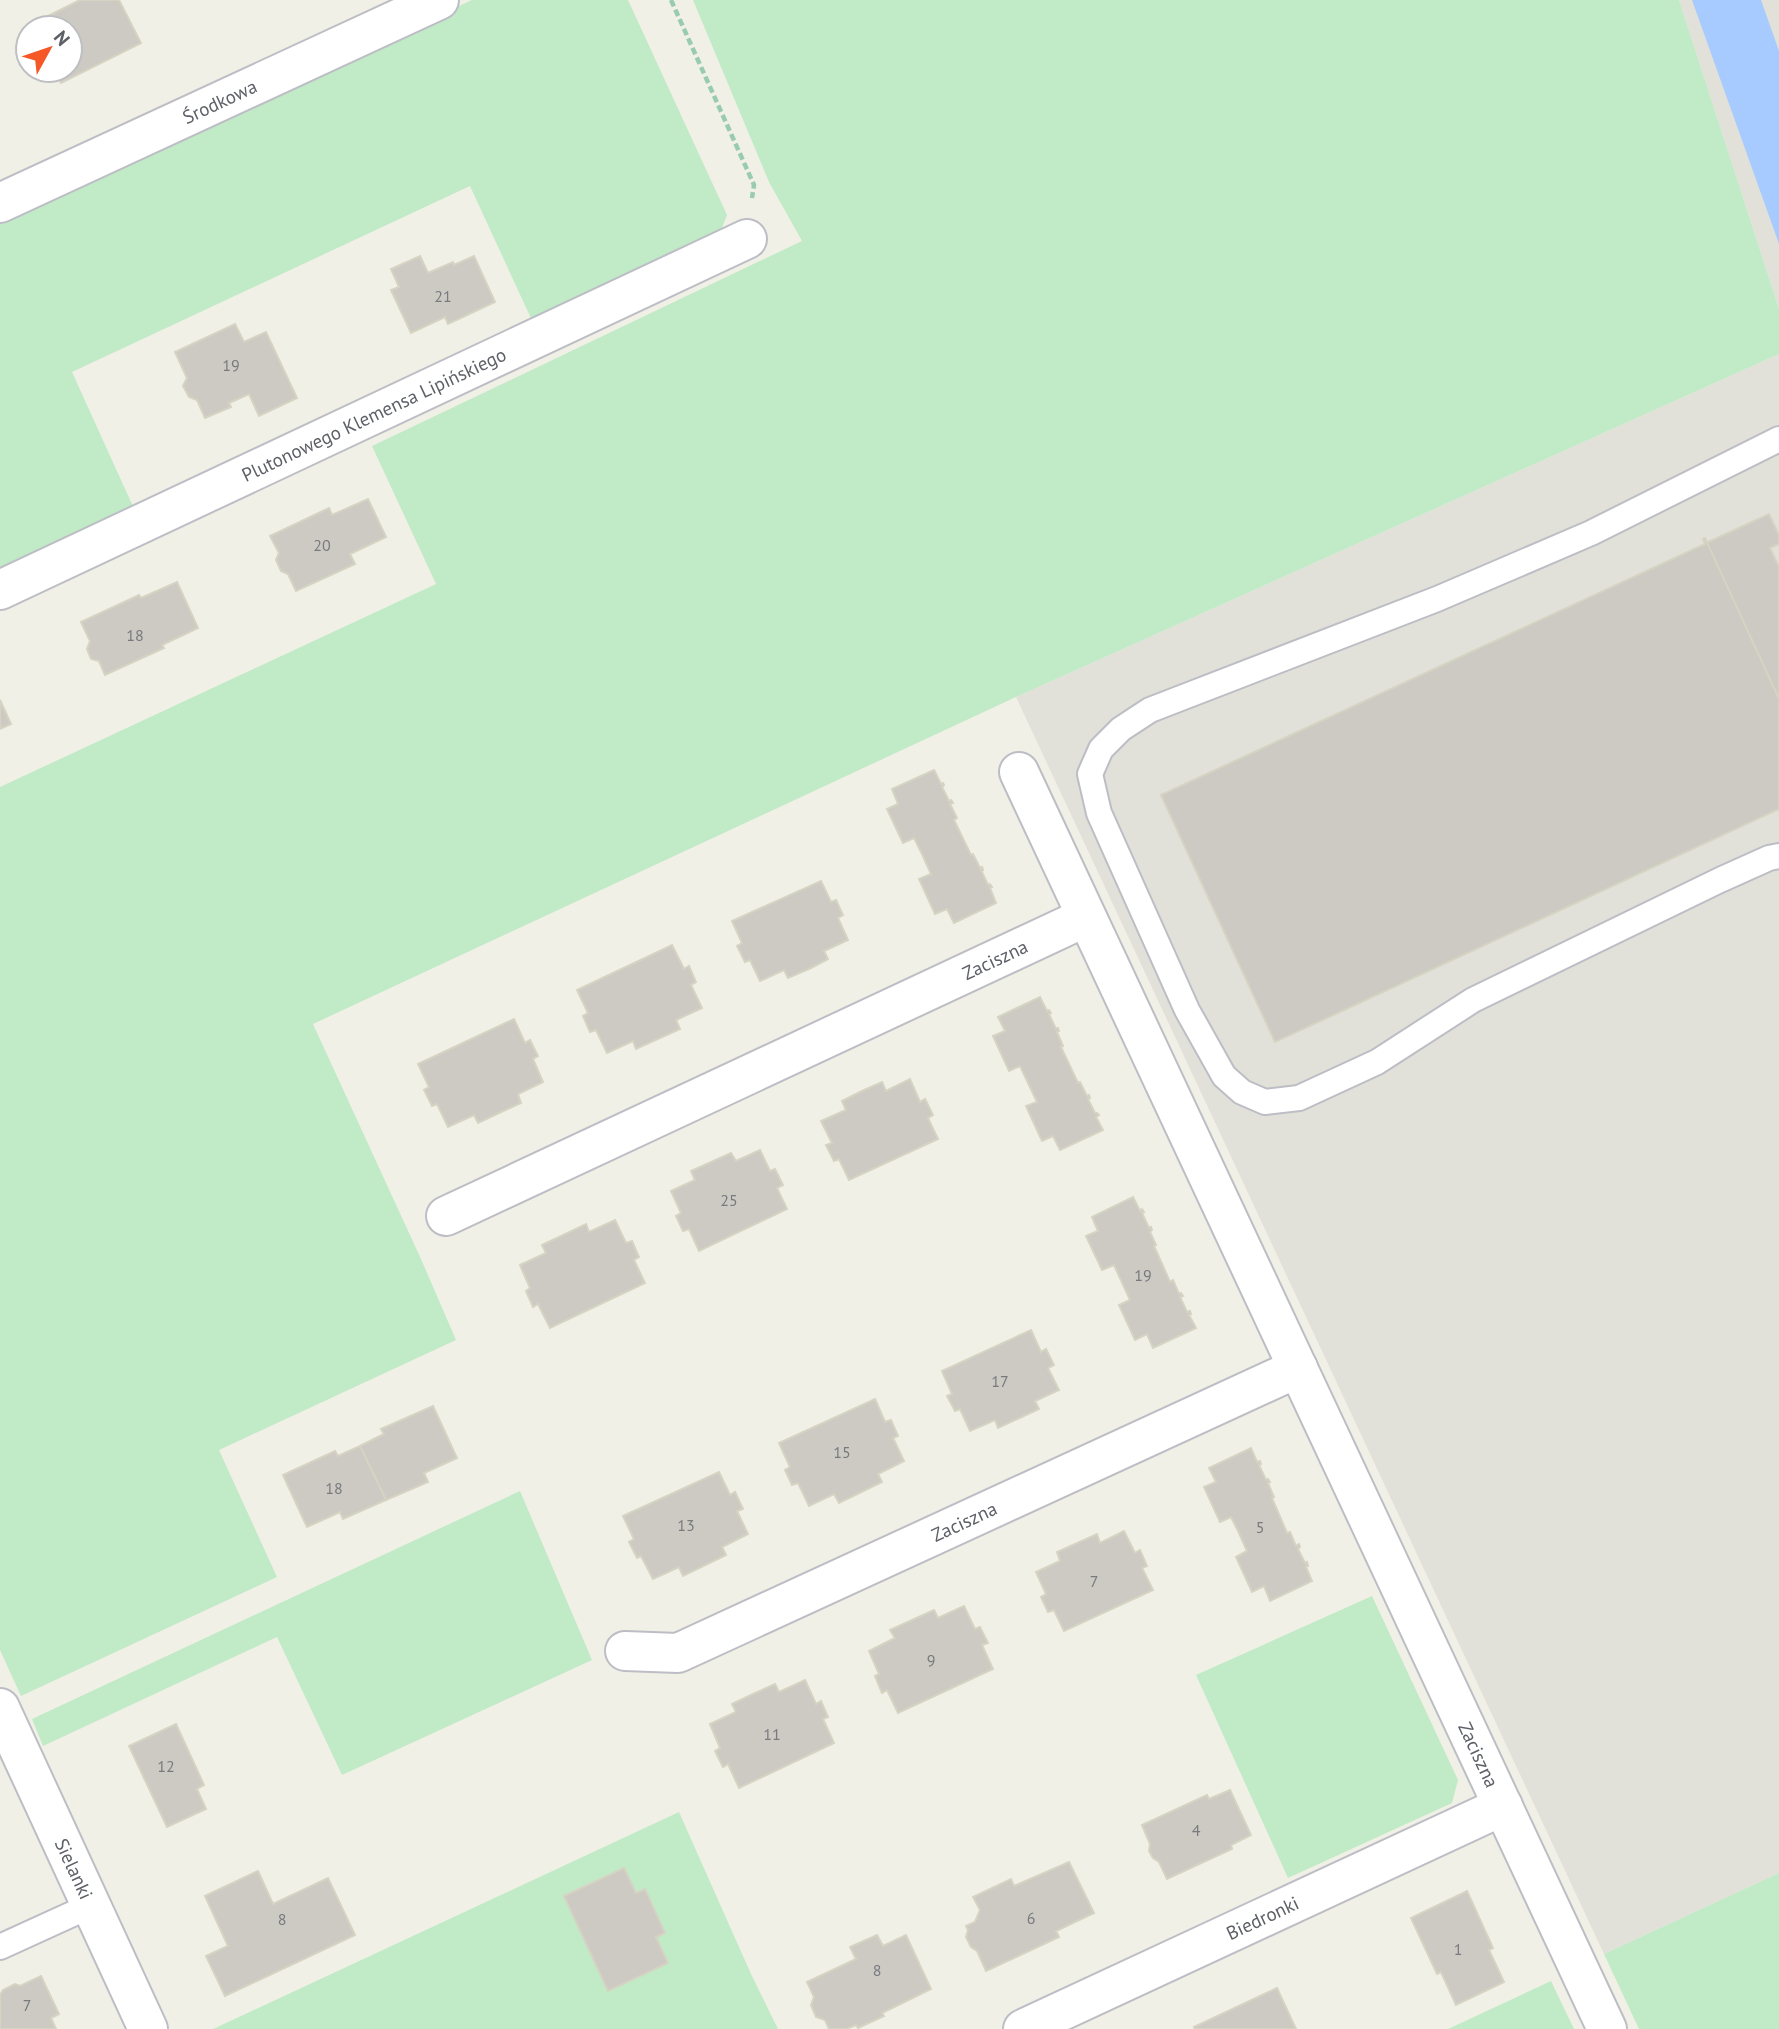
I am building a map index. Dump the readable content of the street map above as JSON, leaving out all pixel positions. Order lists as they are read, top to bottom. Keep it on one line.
{"streets":{"street":["Środkowa","Plutonowego Klemensa Lipińskiego","Zaciszna","Sielanki","Biedronki"]},"crossings":[["Zaciszna","Biedronki"]],"house_numbers":["21","19","20","18","25","19","17","15","18","13","5","7","9","11","12","4","6","8","1","8","7"],"north":"top right"}
